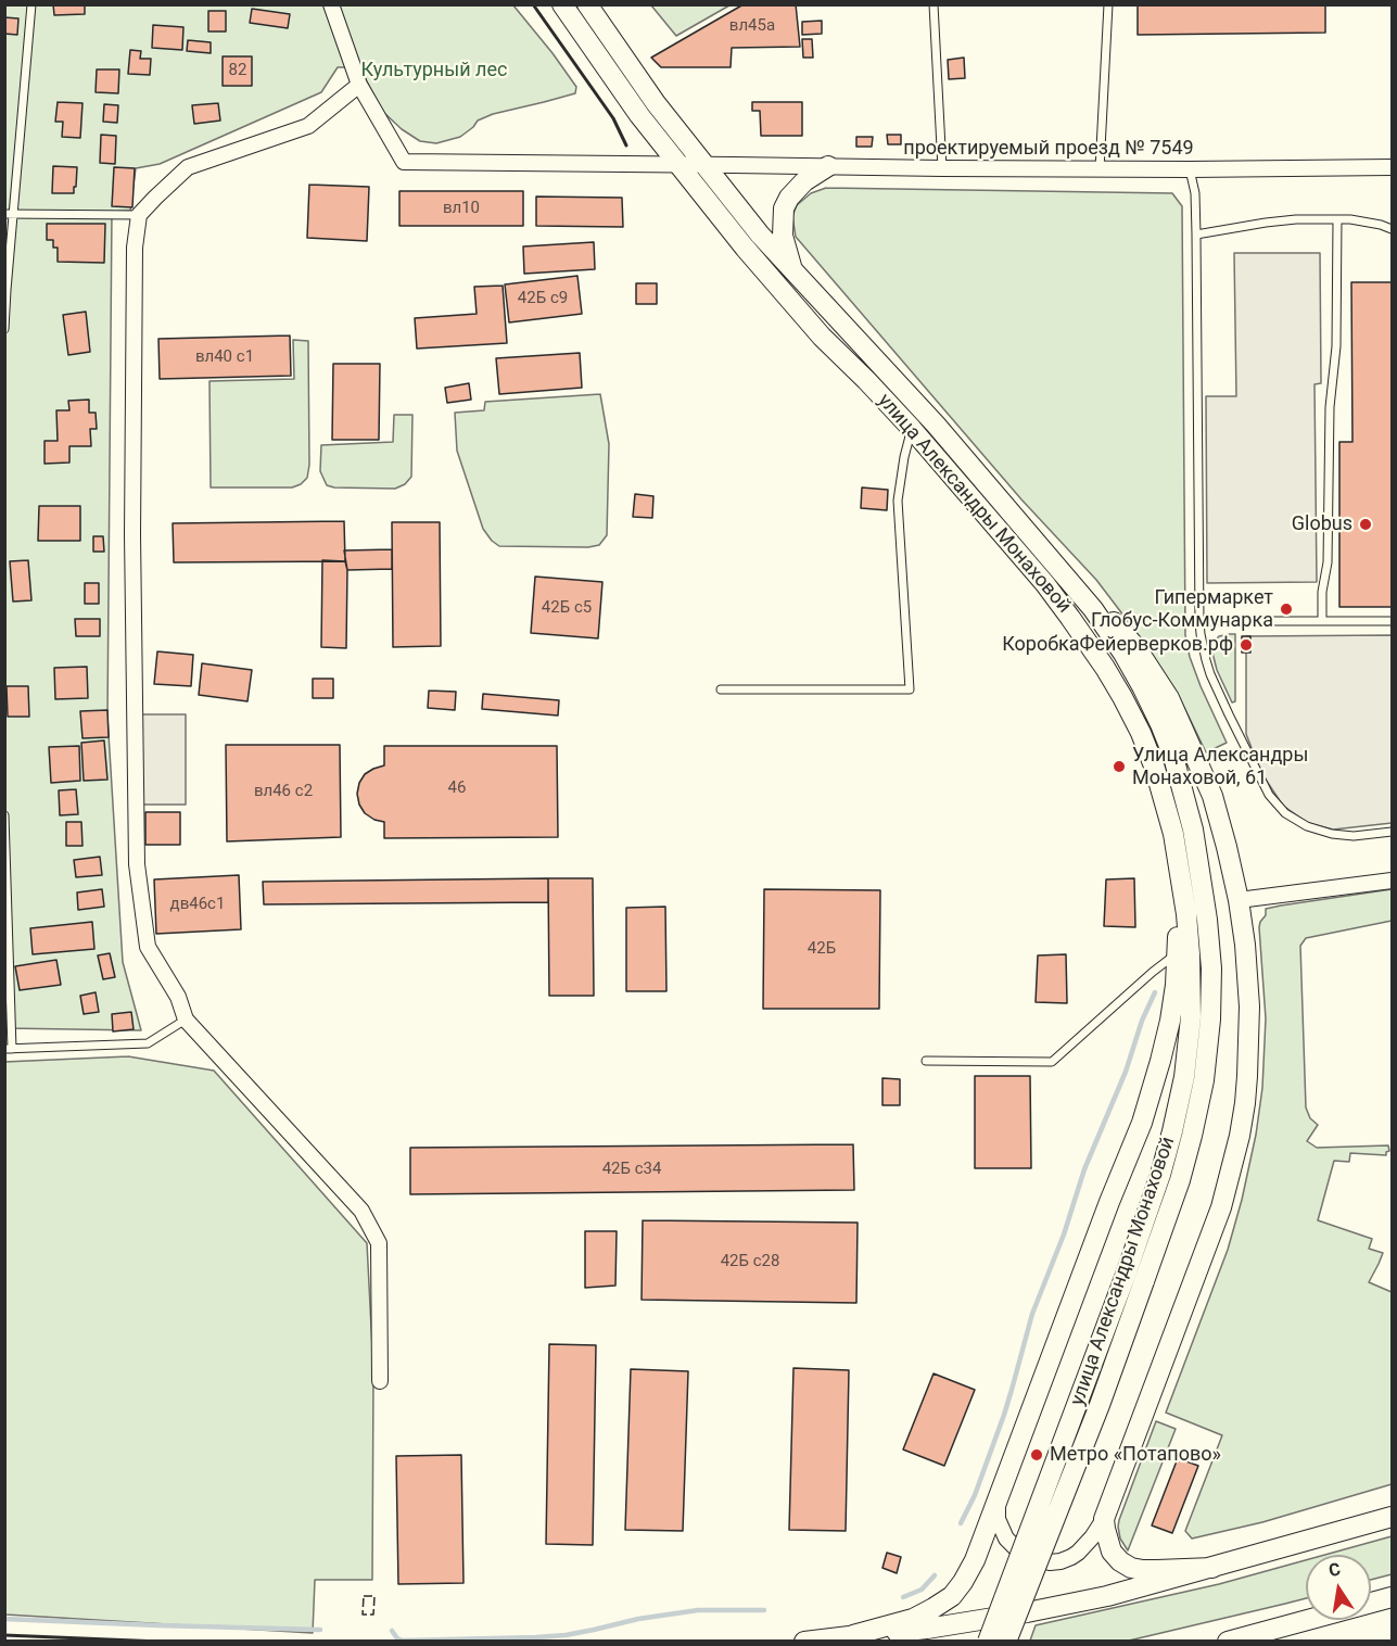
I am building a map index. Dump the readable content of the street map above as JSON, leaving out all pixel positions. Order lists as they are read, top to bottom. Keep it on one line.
{"streets":{"main road":["улица Александры Монаховой"],"street":["проектируемый проезд № 7549"]},"crossings":[["проектируемый проезд № 7549","улица Александры Монаховой"]],"parks":["Культурный лес"],"places":["Globus","Гипермаркет Глобус-Коммунарка","КоробкаФейерверков.рф","Улица Александры Монаховой, 61","Метро «Потапово»"],"house_numbers":["вл45а","82","вл10","42Б c9","вл40 с1","42Б с5","46","вл46 с2","дв46с1","42Б","42Б с34","42Б с28"],"north":"top"}
